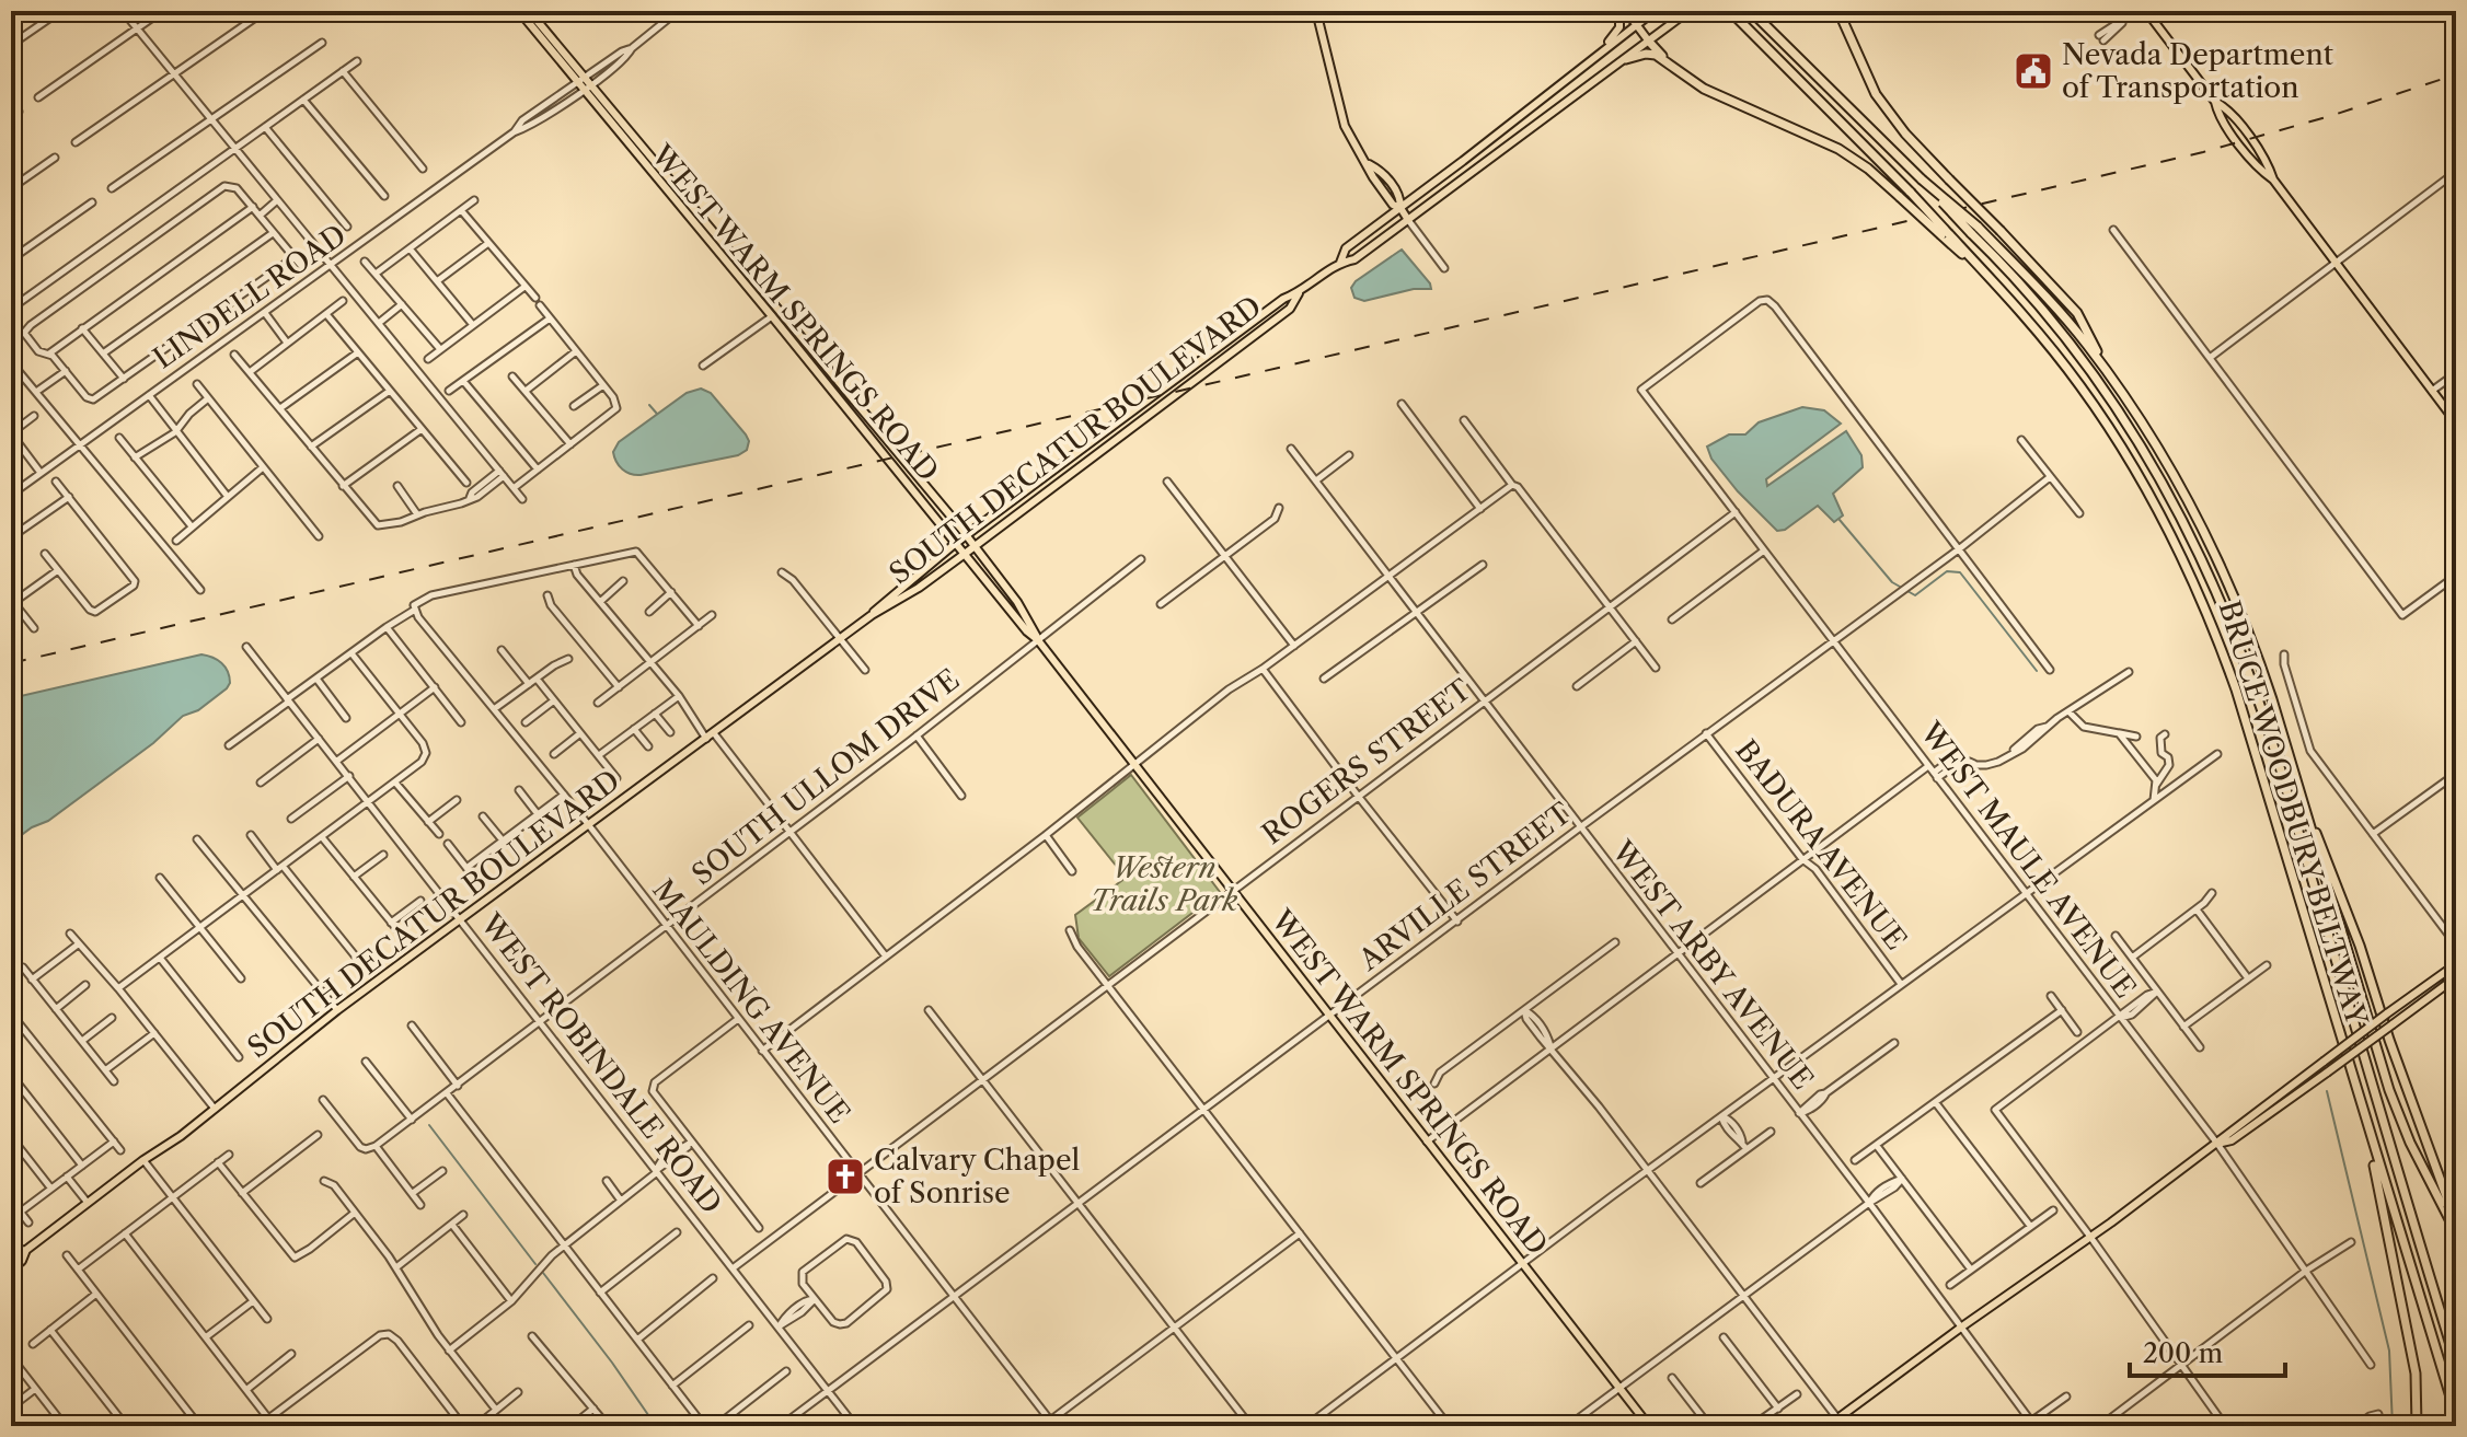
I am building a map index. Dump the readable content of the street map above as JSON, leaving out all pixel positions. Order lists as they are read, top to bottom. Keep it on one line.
{"streets":{"highway":["BRUCE WOODBURY BELTWAY"],"main road":["WEST WARM SPRINGS ROAD","SOUTH DECATUR BOULEVARD"],"street":["LINDELL ROAD","ROGERS STREET","SOUTH ULLOM DRIVE","BADURA AVENUE","WEST MAULE AVENUE","ARVILLE STREET","WEST ARBY AVENUE","MAULDING AVENUE","WEST ROBINDALE ROAD"]},"crossings":[["LINDELL ROAD","WEST WARM SPRINGS ROAD"],["WEST WARM SPRINGS ROAD","SOUTH DECATUR BOULEVARD"],["WEST WARM SPRINGS ROAD","ROGERS STREET"],["WEST WARM SPRINGS ROAD","SOUTH ULLOM DRIVE"],["WEST WARM SPRINGS ROAD","ARVILLE STREET"],["SOUTH DECATUR BOULEVARD","MAULDING AVENUE"],["SOUTH DECATUR BOULEVARD","WEST ROBINDALE ROAD"],["ROGERS STREET","WEST MAULE AVENUE"],["ROGERS STREET","WEST ARBY AVENUE"],["ROGERS STREET","MAULDING AVENUE"],["ROGERS STREET","WEST ROBINDALE ROAD"],["SOUTH ULLOM DRIVE","MAULDING AVENUE"],["SOUTH ULLOM DRIVE","WEST ROBINDALE ROAD"],["BADURA AVENUE","ARVILLE STREET"],["WEST MAULE AVENUE","ARVILLE STREET"],["ARVILLE STREET","WEST ARBY AVENUE"],["ARVILLE STREET","MAULDING AVENUE"],["ARVILLE STREET","WEST ROBINDALE ROAD"]],"parks":["Western Trails Park"],"places":{"public building":["Nevada Department of Transportation"],"church":["Calvary Chapel of Sonrise"]},"scale_bar":"200 m"}
